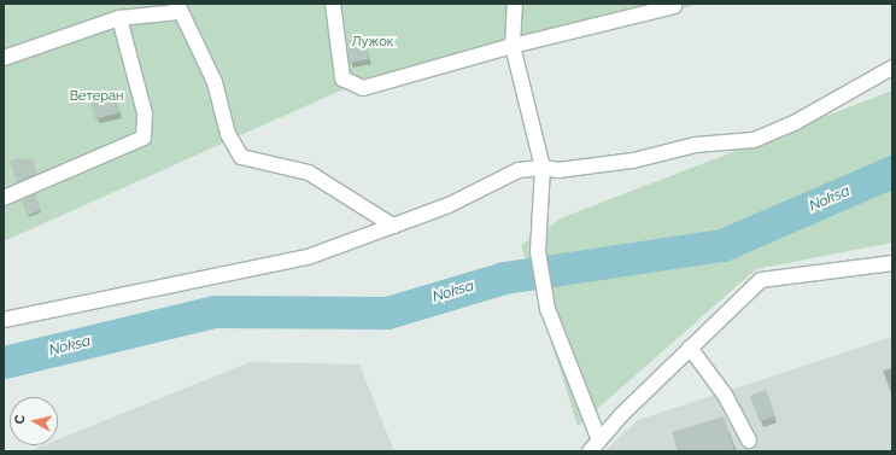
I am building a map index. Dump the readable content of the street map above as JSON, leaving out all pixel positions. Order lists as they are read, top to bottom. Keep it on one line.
{"water":["Noksa"],"parks":["Лужок","Ветеран"],"north":"left"}
